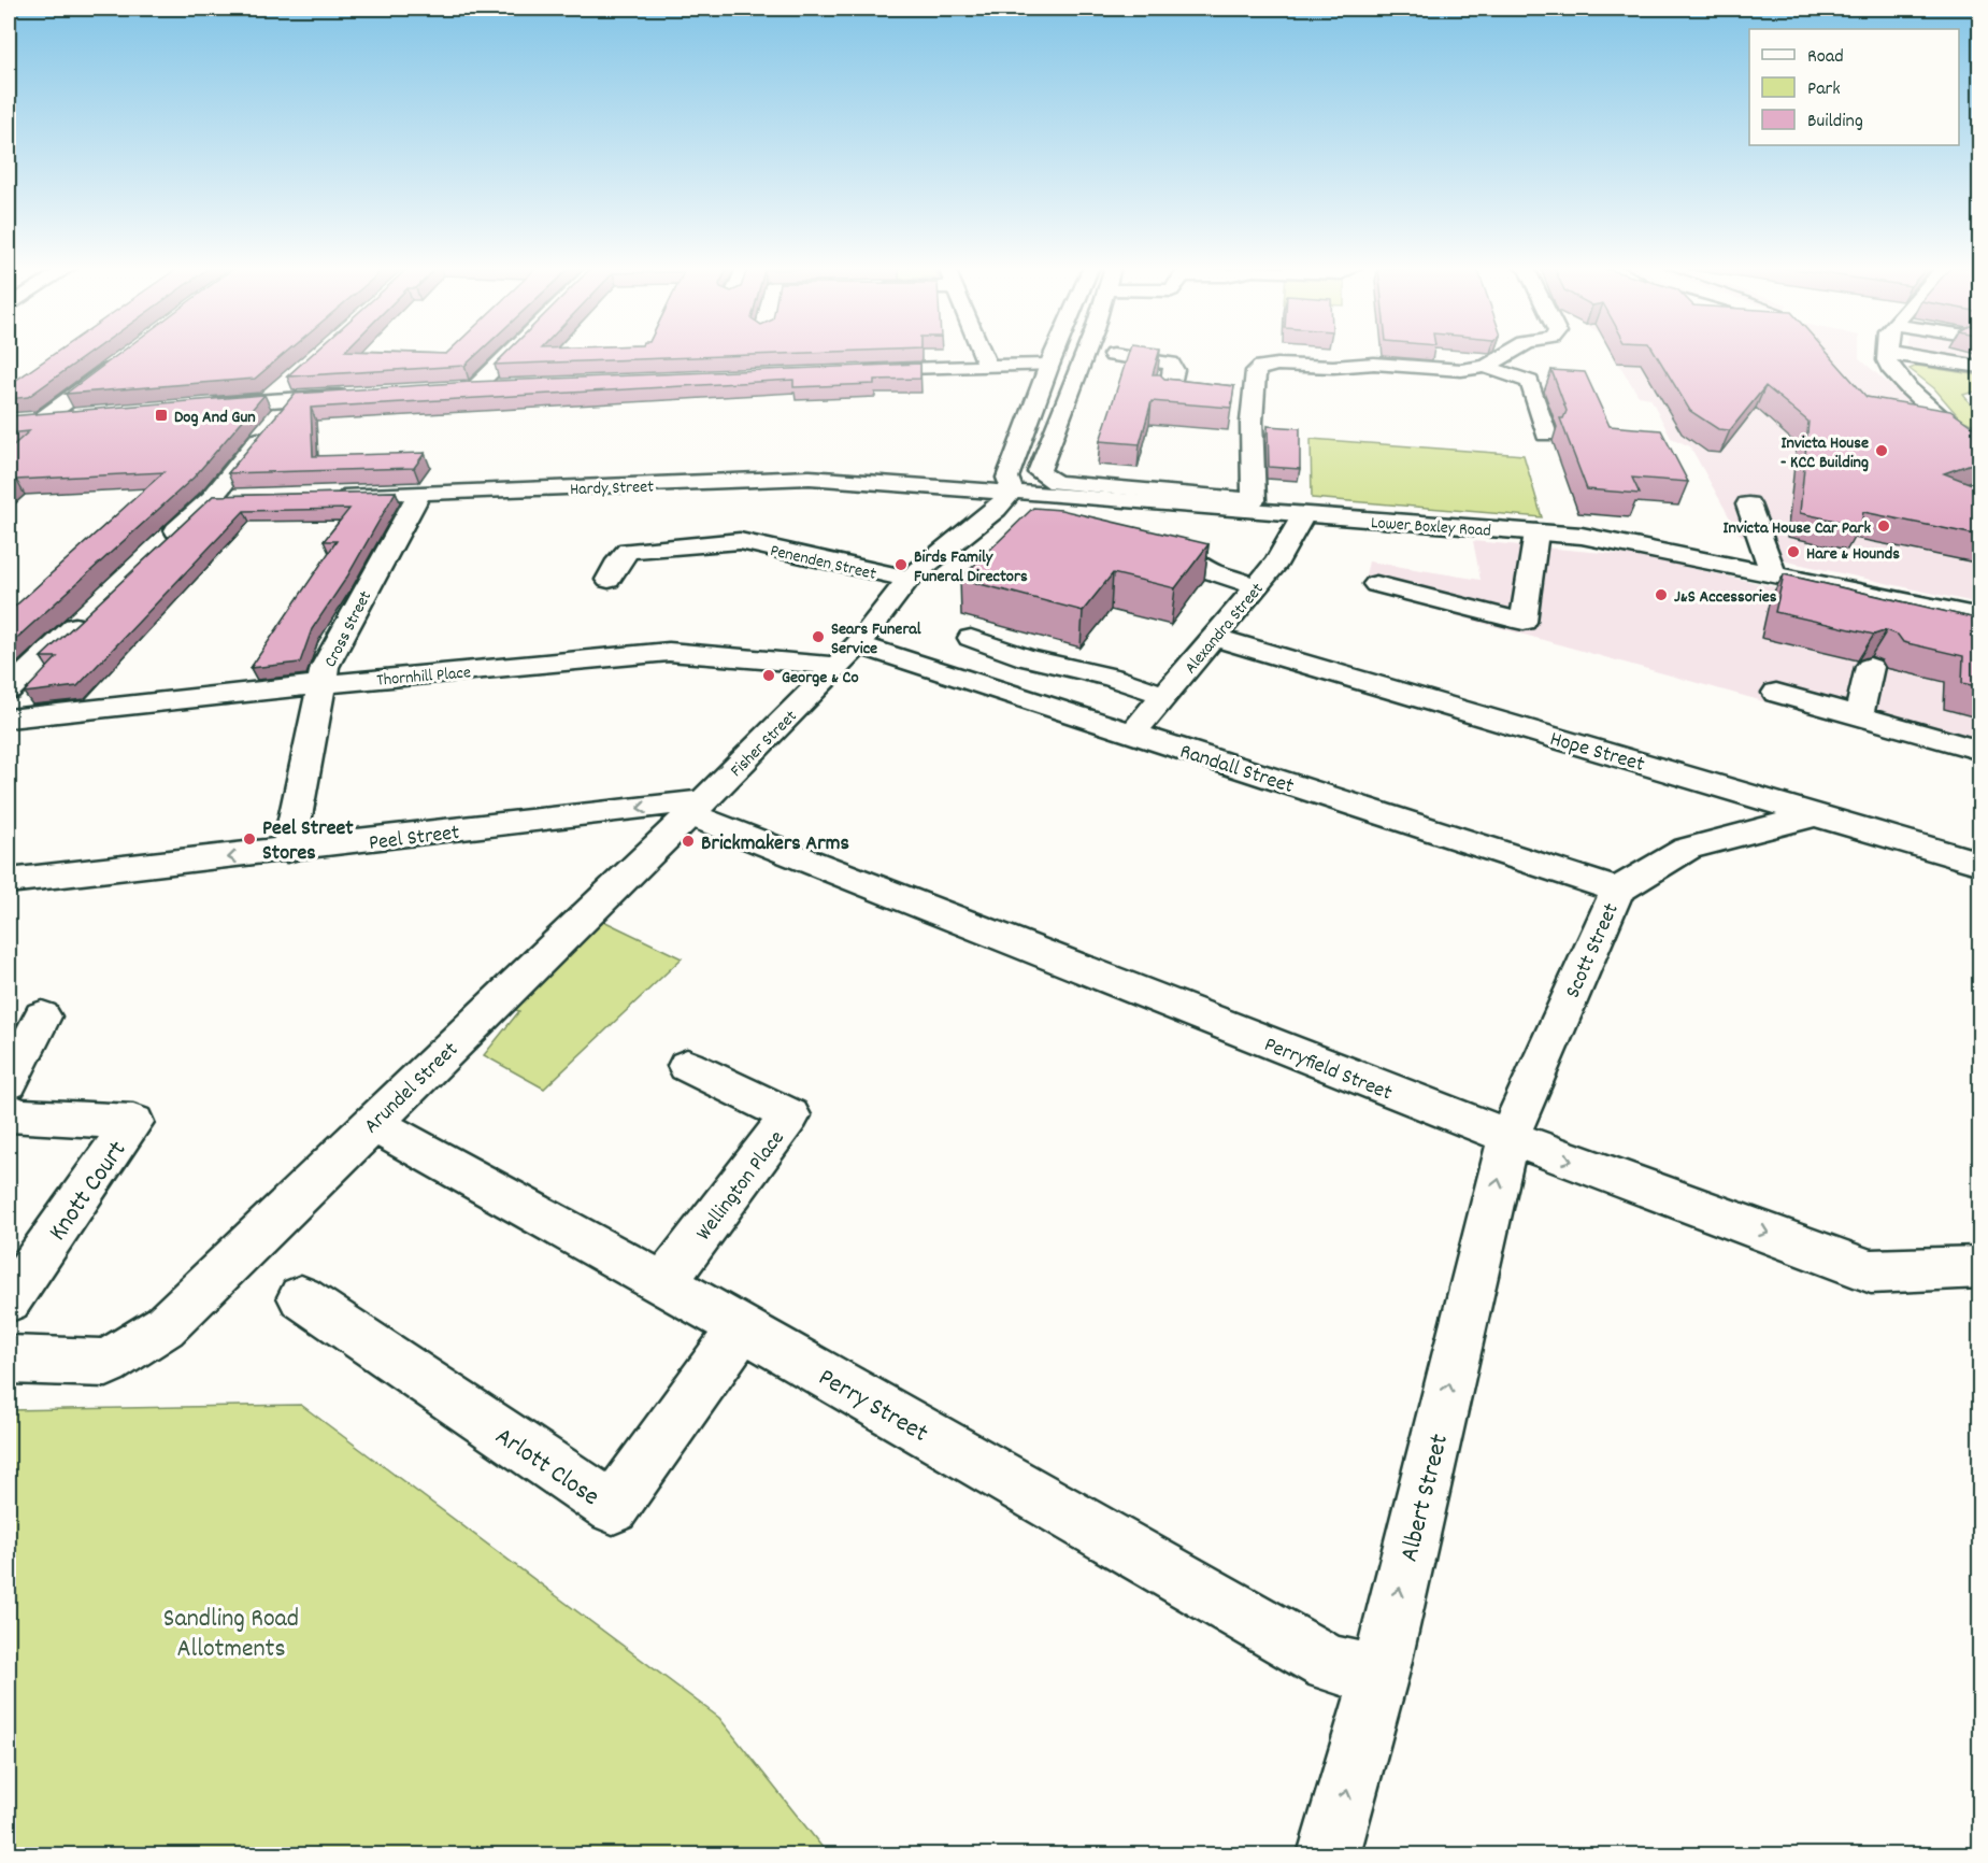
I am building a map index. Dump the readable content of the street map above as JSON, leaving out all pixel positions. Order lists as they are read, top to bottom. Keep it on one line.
{"streets":{"street":["Hardy Street","Lower Boxley Road","Penenden Street","Alexandra Street","Cross Street","Thornhill Place","Fisher Street","Hope Street","Randall Street","Peel Street","Scott Street","Perryfield Street","Arundel Street","Wellington Place","Knott Court","Perry Street","Arlott Close","Albert Street"]},"crossings":[["Hardy Street","Lower Boxley Road"],["Hardy Street","Cross Street"],["Hardy Street","Fisher Street"],["Lower Boxley Road","Alexandra Street"],["Lower Boxley Road","Fisher Street"],["Penenden Street","Fisher Street"],["Alexandra Street","Hope Street"],["Alexandra Street","Randall Street"],["Cross Street","Thornhill Place"],["Cross Street","Peel Street"],["Thornhill Place","Fisher Street"],["Thornhill Place","Randall Street"],["Fisher Street","Randall Street"],["Fisher Street","Peel Street"],["Fisher Street","Perryfield Street"],["Fisher Street","Arundel Street"],["Hope Street","Scott Street"],["Randall Street","Scott Street"],["Peel Street","Perryfield Street"],["Peel Street","Arundel Street"],["Scott Street","Perryfield Street"],["Scott Street","Albert Street"],["Perryfield Street","Arundel Street"],["Perryfield Street","Albert Street"],["Arundel Street","Perry Street"],["Wellington Place","Perry Street"],["Perry Street","Arlott Close"],["Perry Street","Albert Street"]],"one_way":["Peel Street","Perryfield Street","Albert Street"],"parks":["Sandling Road Allotments"],"places":{"transit":["Dog And Gun"],"other":["Invicta House - KCC Building","Invicta House Car Park","Hare & Hounds","Birds Family Funeral Directors","J&S Accessories","Sears Funeral Service","George & Co","Peel Street Stores","Brickmakers Arms"]},"legend":["Road","Park","Building"]}
